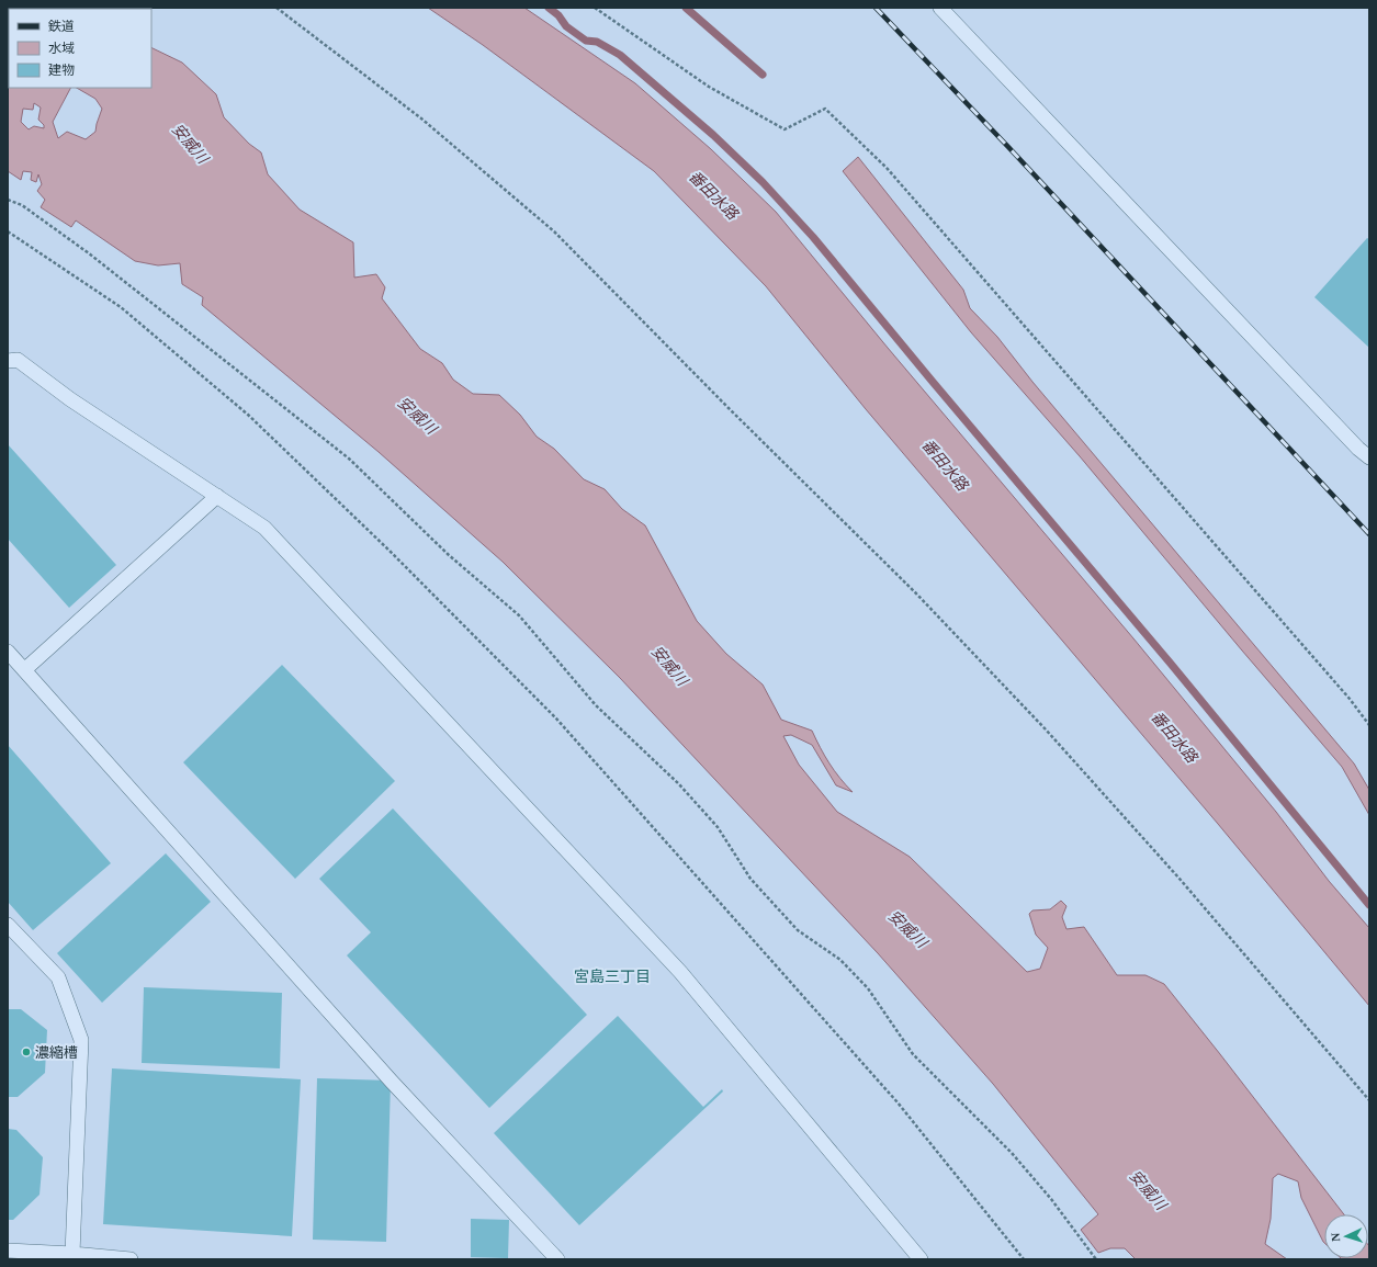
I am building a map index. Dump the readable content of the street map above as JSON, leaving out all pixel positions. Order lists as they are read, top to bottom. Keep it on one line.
{"districts":["宮島三丁目"],"water":["安威川","番田水路"],"places":["濃縮槽"],"legend":["鉄道","水域","建物"],"north":"left"}
